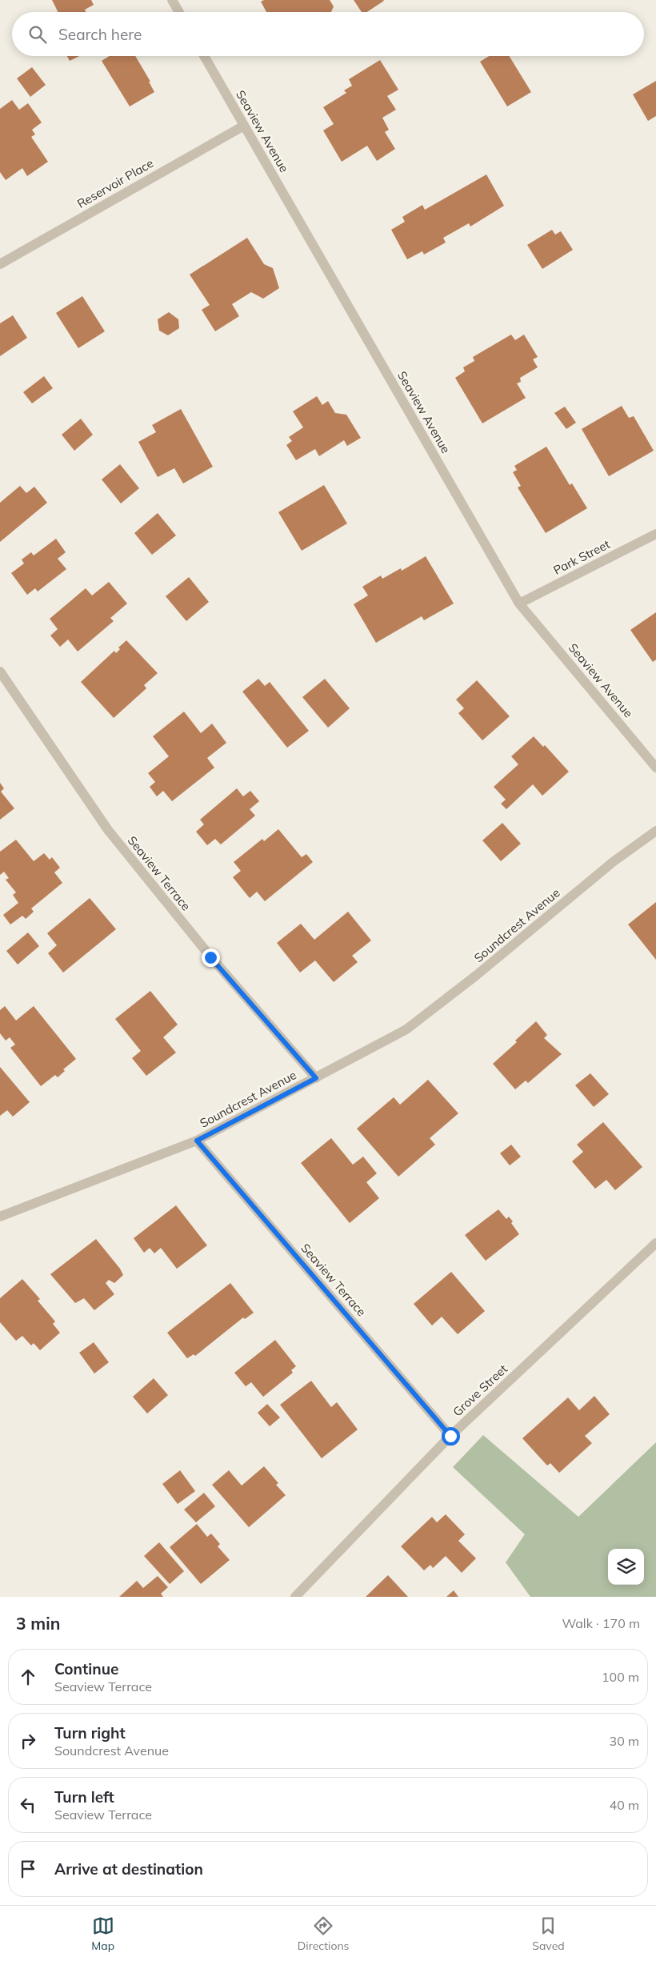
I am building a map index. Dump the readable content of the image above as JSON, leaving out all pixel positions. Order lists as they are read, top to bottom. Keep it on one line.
{"streets":{"street":["Seaview Avenue","Reservoir Place","Park Street","Seaview Terrace","Soundcrest Avenue","Grove Street"]},"crossings":[["Seaview Avenue","Reservoir Place"],["Seaview Avenue","Park Street"],["Seaview Terrace","Soundcrest Avenue"],["Seaview Terrace","Grove Street"]],"page":{"search":"Search here","heading":["3 min","Walk · 170 m"],"list":[["Continue","Seaview Terrace","100 m"],["Turn right","Soundcrest Avenue","30 m"],["Turn left","Seaview Terrace","40 m"],"Arrive at destination"],"nav":["Map","Directions","Saved"]}}
